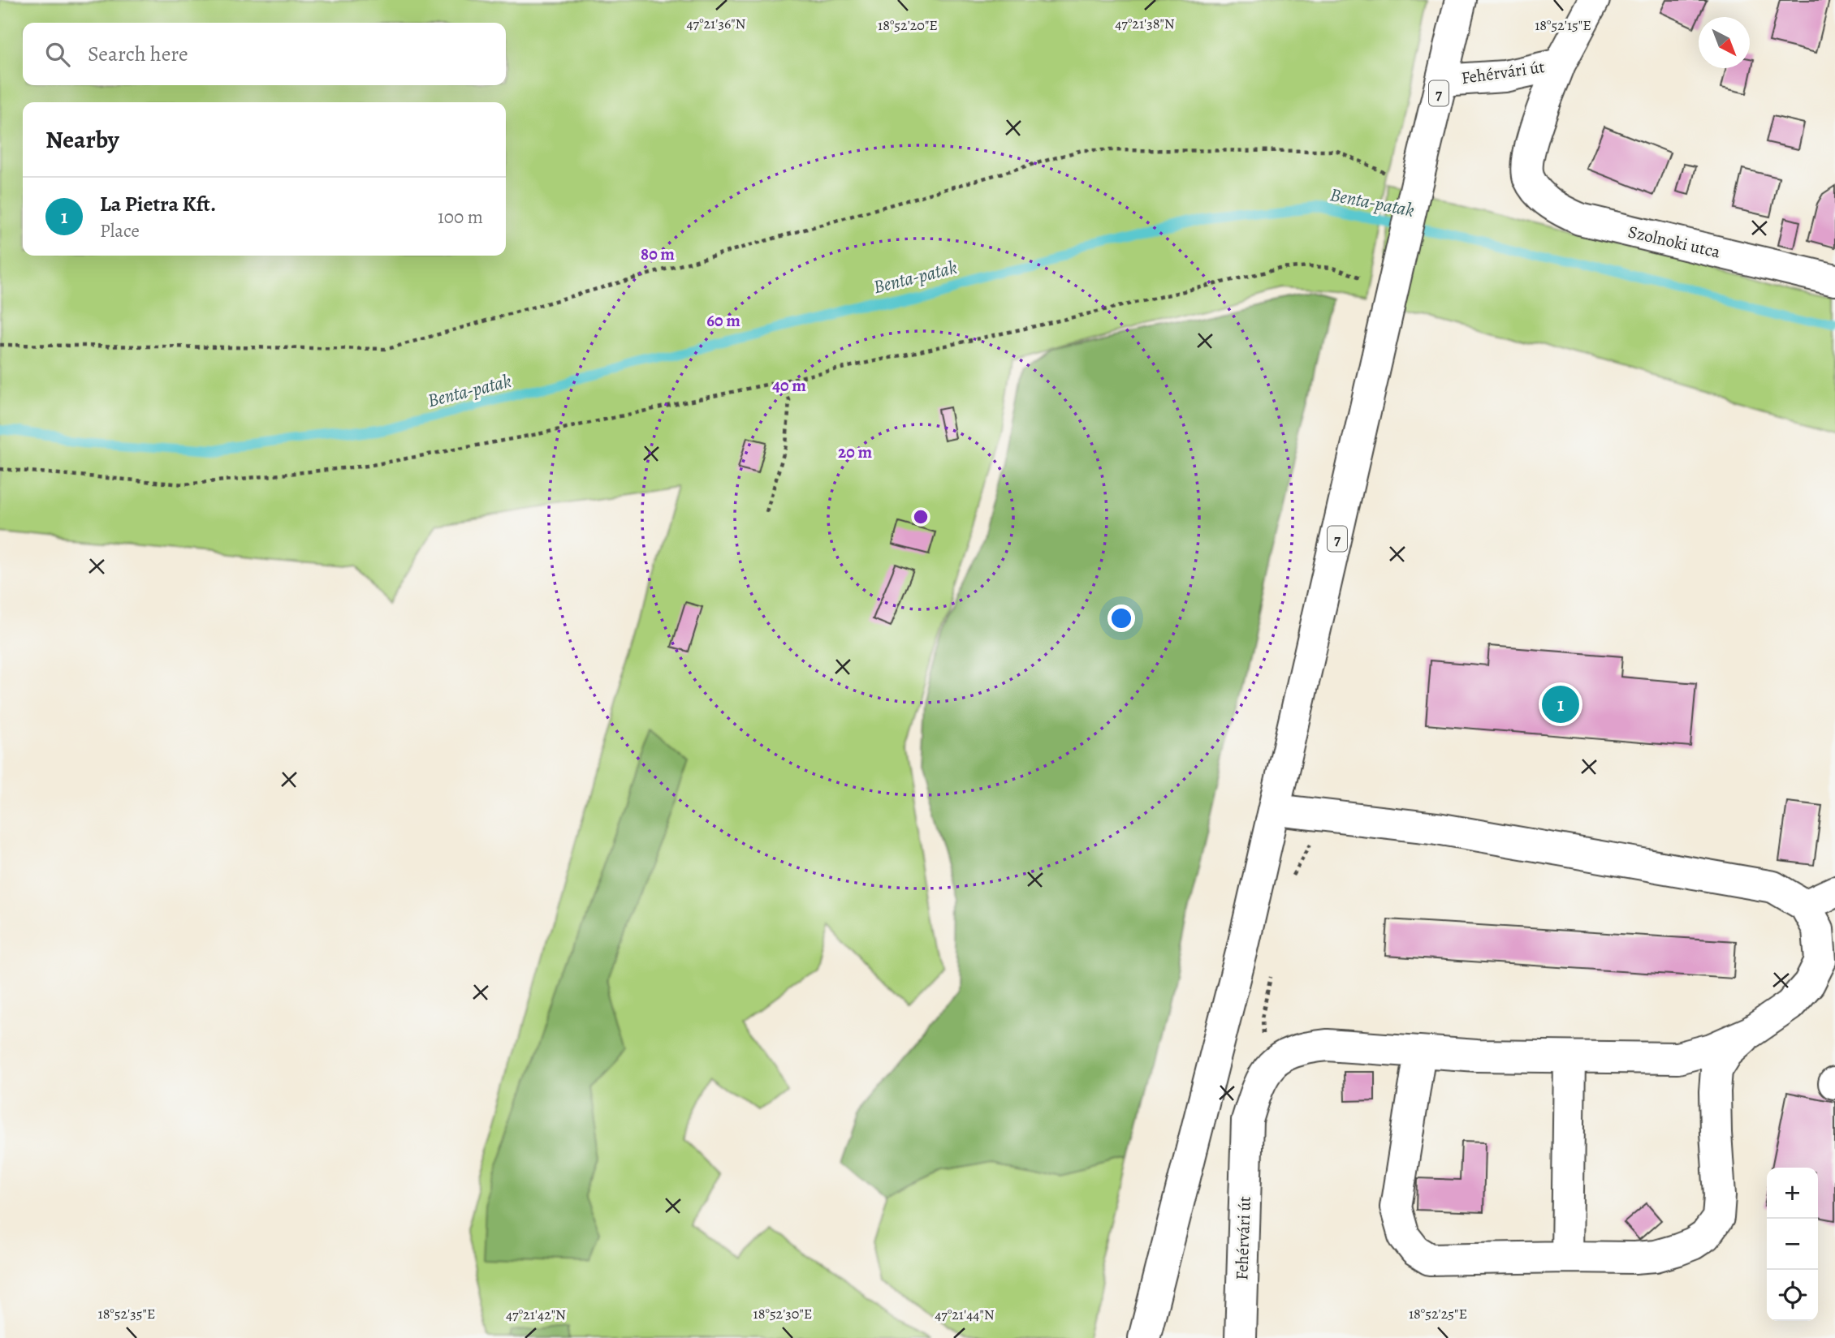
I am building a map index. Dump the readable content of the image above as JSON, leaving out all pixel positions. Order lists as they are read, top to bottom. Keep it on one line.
{"streets":{"main road":["Fehérvári út","7","Szolnoki utca"]},"crossings":[["Fehérvári út","7"],["Fehérvári út","Szolnoki utca"]],"water":["Benta-patak"],"north":"bottom right","page":{"search":"Search here","heading":"Nearby","list":[{"mark":"1","name":"La Pietra Kft.","note":"Place","value":"100 m"}],"pins":"1","map_buttons":["+","−"]},"coordinates":["47°21'36\"N","47°21'38\"N","18°52'20\"E","18°52'15\"E","18°52'35\"E","18°52'30\"E","18°52'25\"E","47°21'42\"N","47°21'44\"N"],"rings":["80 m","60 m","40 m","20 m"]}
